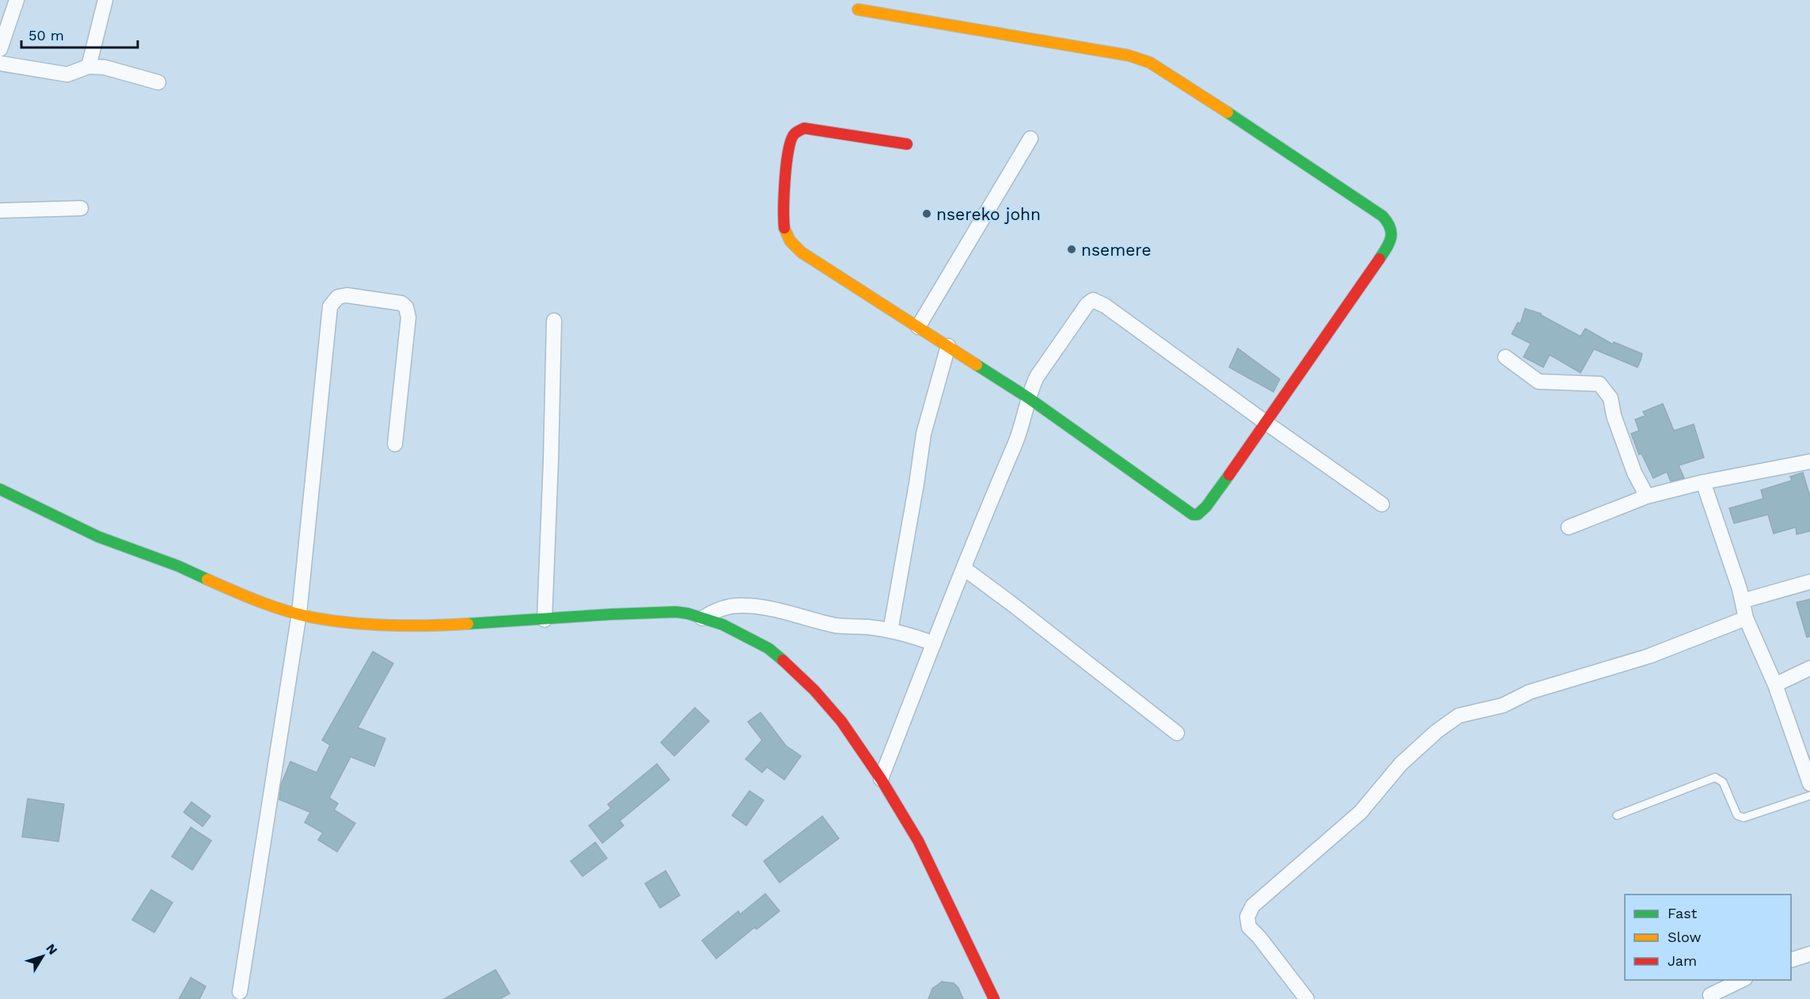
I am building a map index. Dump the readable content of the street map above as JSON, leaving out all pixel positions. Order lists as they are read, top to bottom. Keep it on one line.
{"places":["nsereko john","nsemere"],"legend":["Fast","Slow","Jam"],"scale_bar":"50 m","north":"top right"}
